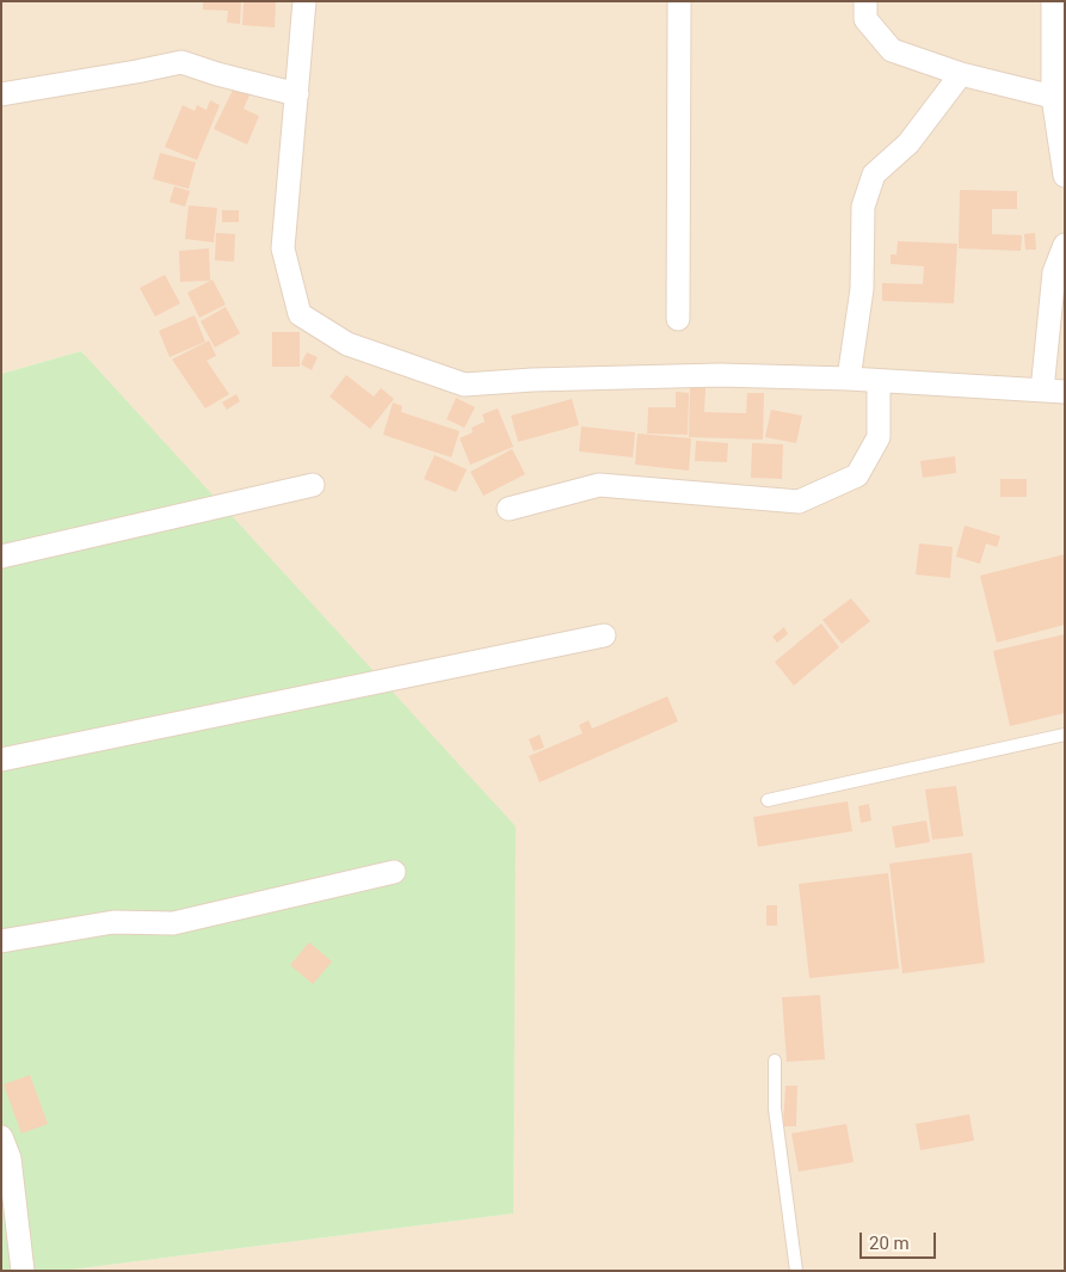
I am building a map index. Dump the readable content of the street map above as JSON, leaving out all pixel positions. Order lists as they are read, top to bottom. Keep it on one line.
{"scale_bar":"20 m"}
